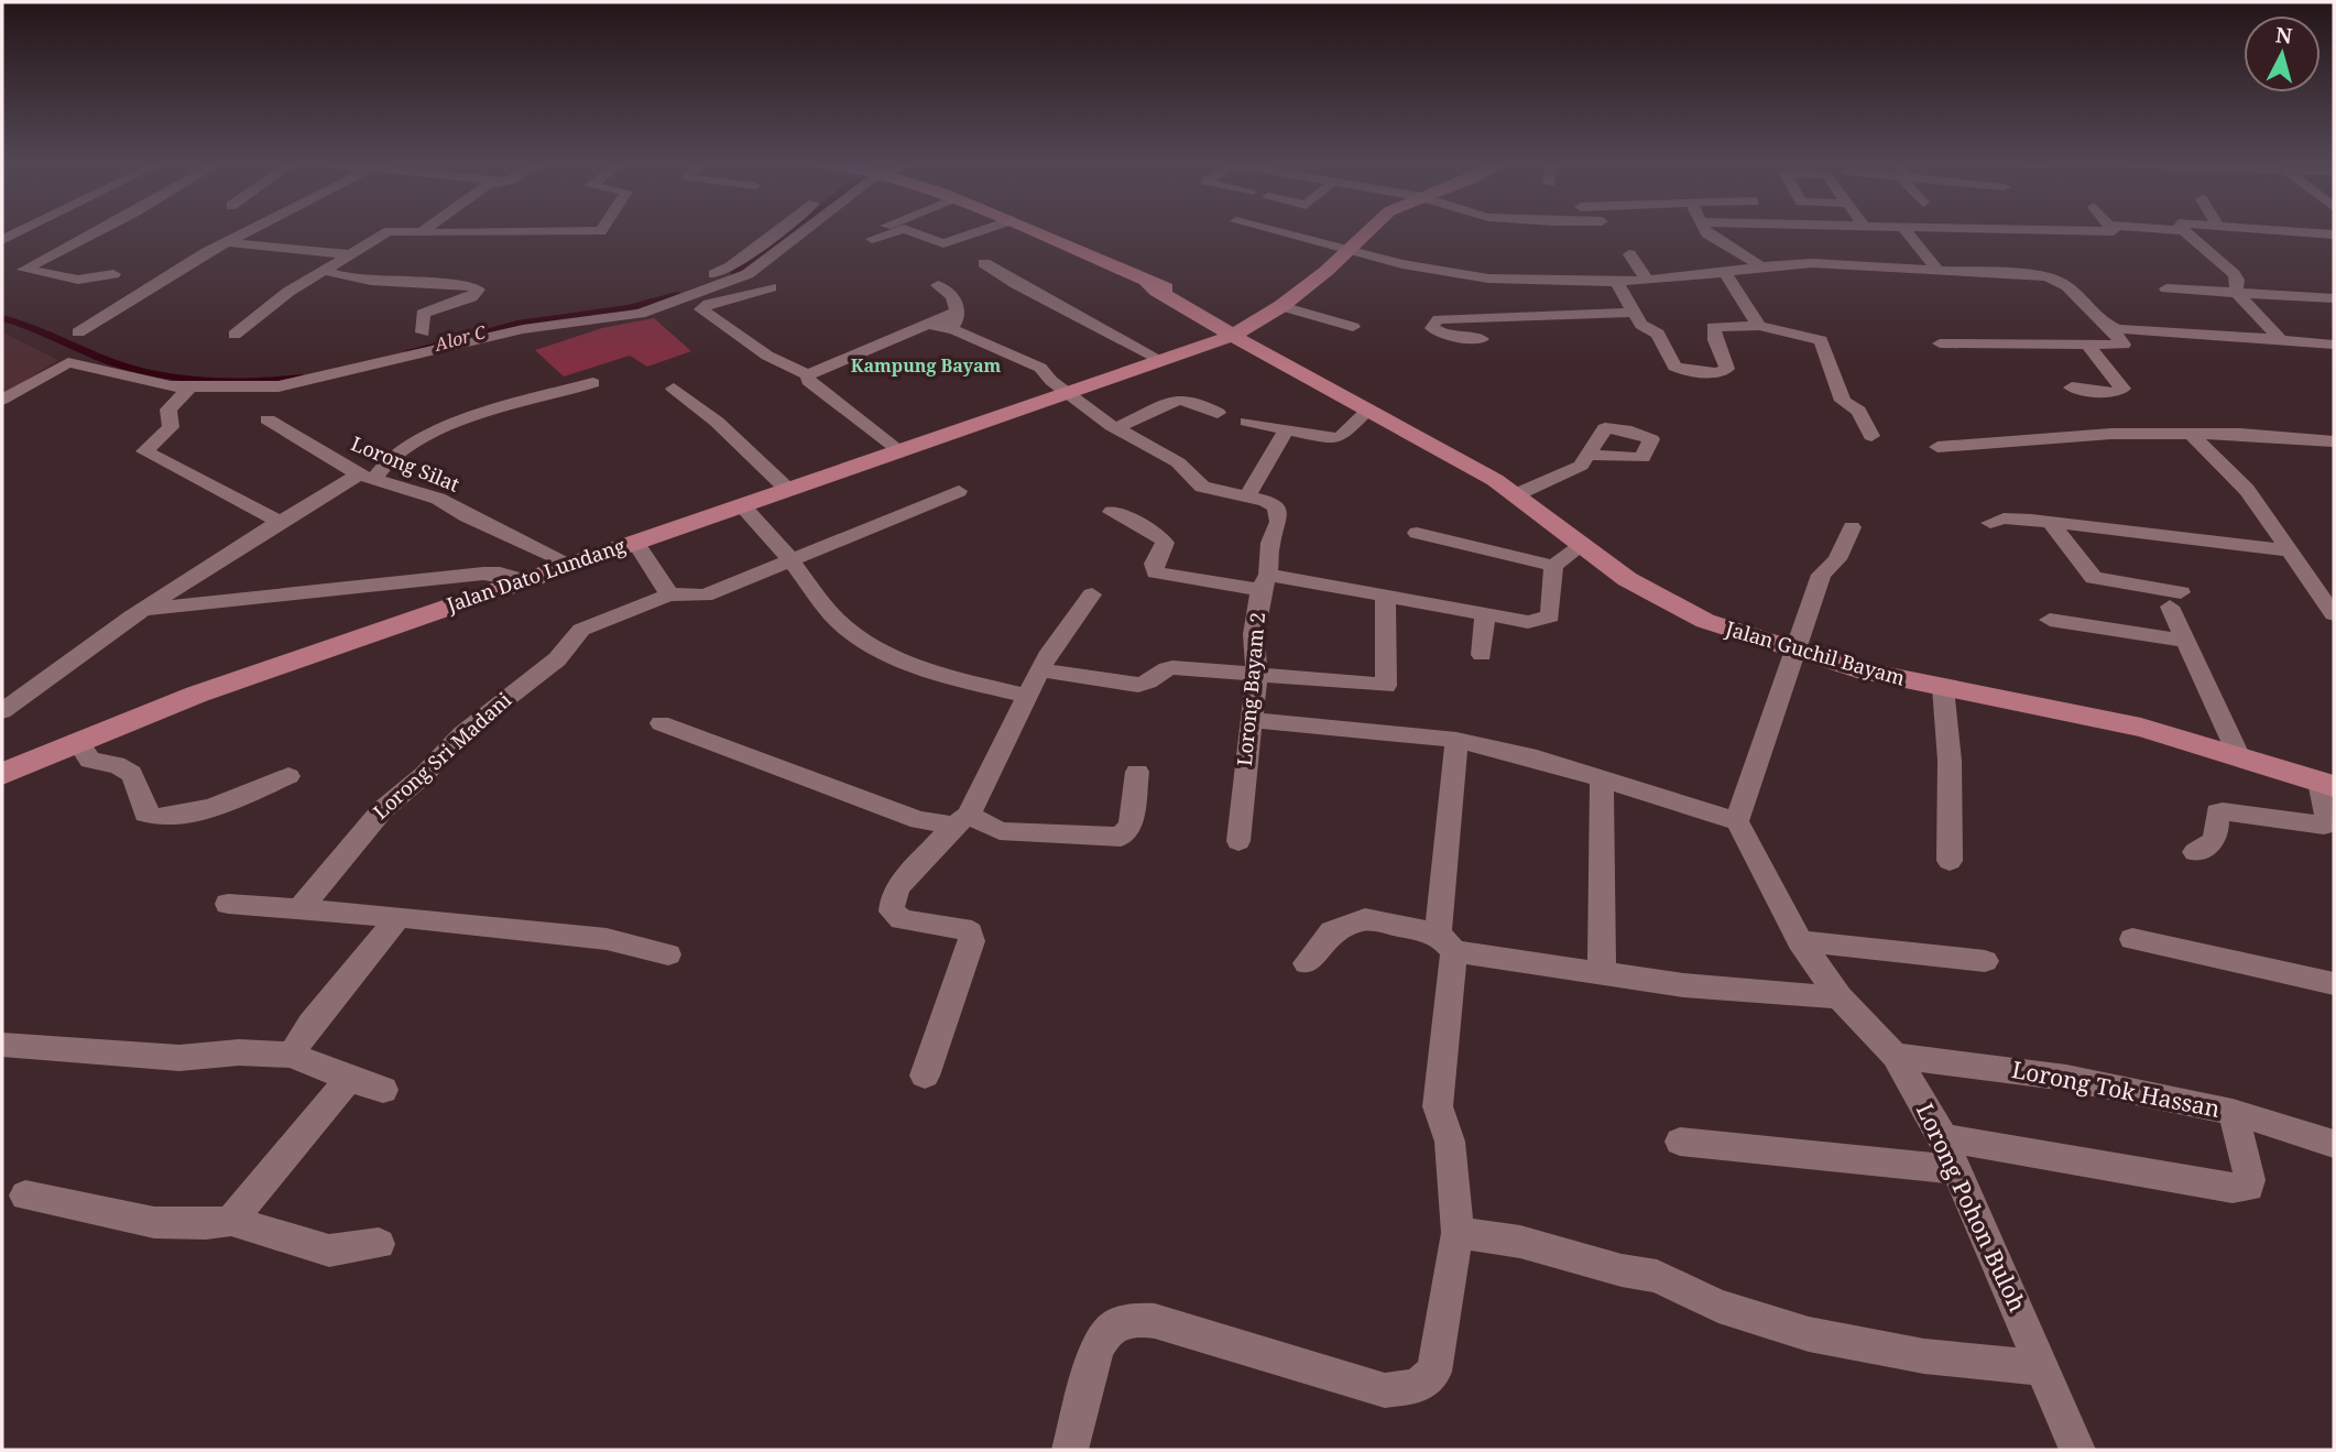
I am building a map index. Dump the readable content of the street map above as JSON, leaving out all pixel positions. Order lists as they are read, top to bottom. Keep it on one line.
{"streets":{"main road":["Jalan Dato Lundang","Jalan Guchil Bayam"],"street":["Lorong Silat","Lorong Bayam 2","Lorong Sri Madani","Lorong Tok Hassan","Lorong Pohon Buloh"]},"crossings":[["Lorong Silat","Jalan Dato Lundang"],["Jalan Dato Lundang","Jalan Guchil Bayam"],["Jalan Dato Lundang","Lorong Bayam 2"],["Lorong Tok Hassan","Lorong Pohon Buloh"]],"districts":["Kampung Bayam"],"water":["Alor C"],"north":"top"}
